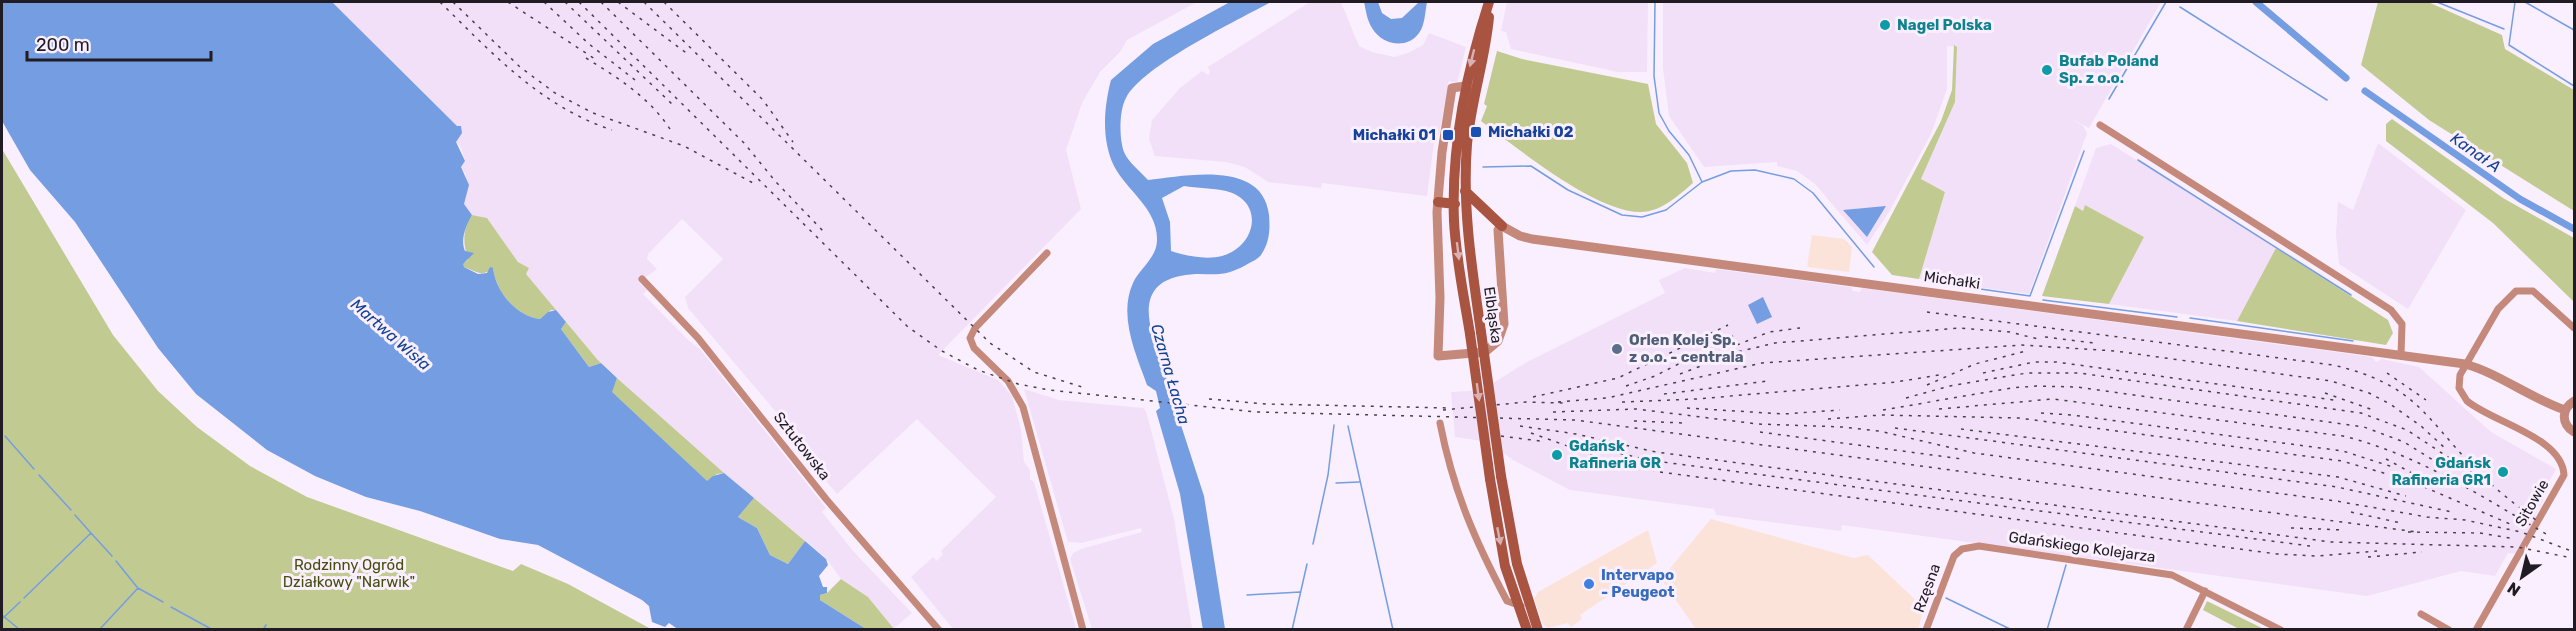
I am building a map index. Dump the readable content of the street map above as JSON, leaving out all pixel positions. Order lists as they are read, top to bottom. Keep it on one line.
{"streets":{"main road":["Elbląska"],"street":["Michałki","Sztutowska","Sitowie","Gdańskiego Kolejarza","Rzęsna"]},"crossings":[["Michałki","Sitowie"],["Gdańskiego Kolejarza","Rzęsna"]],"water":["Kanał A","Martwa Wisła","Czarna Łacha"],"parks":["Rodzinny Ogród Działkowy \"Narwik\""],"places":{"other":["Nagel Polska","Bufab Poland Sp. z o.o.","Orlen Kolej Sp. z o.o. - centrala","Gdańsk Rafineria GR","Gdańsk Rafineria GR1","Intervapo - Peugeot"],"transit":["Michałki 02","Michałki 01"]},"scale_bar":"200 m","north":"bottom left"}
